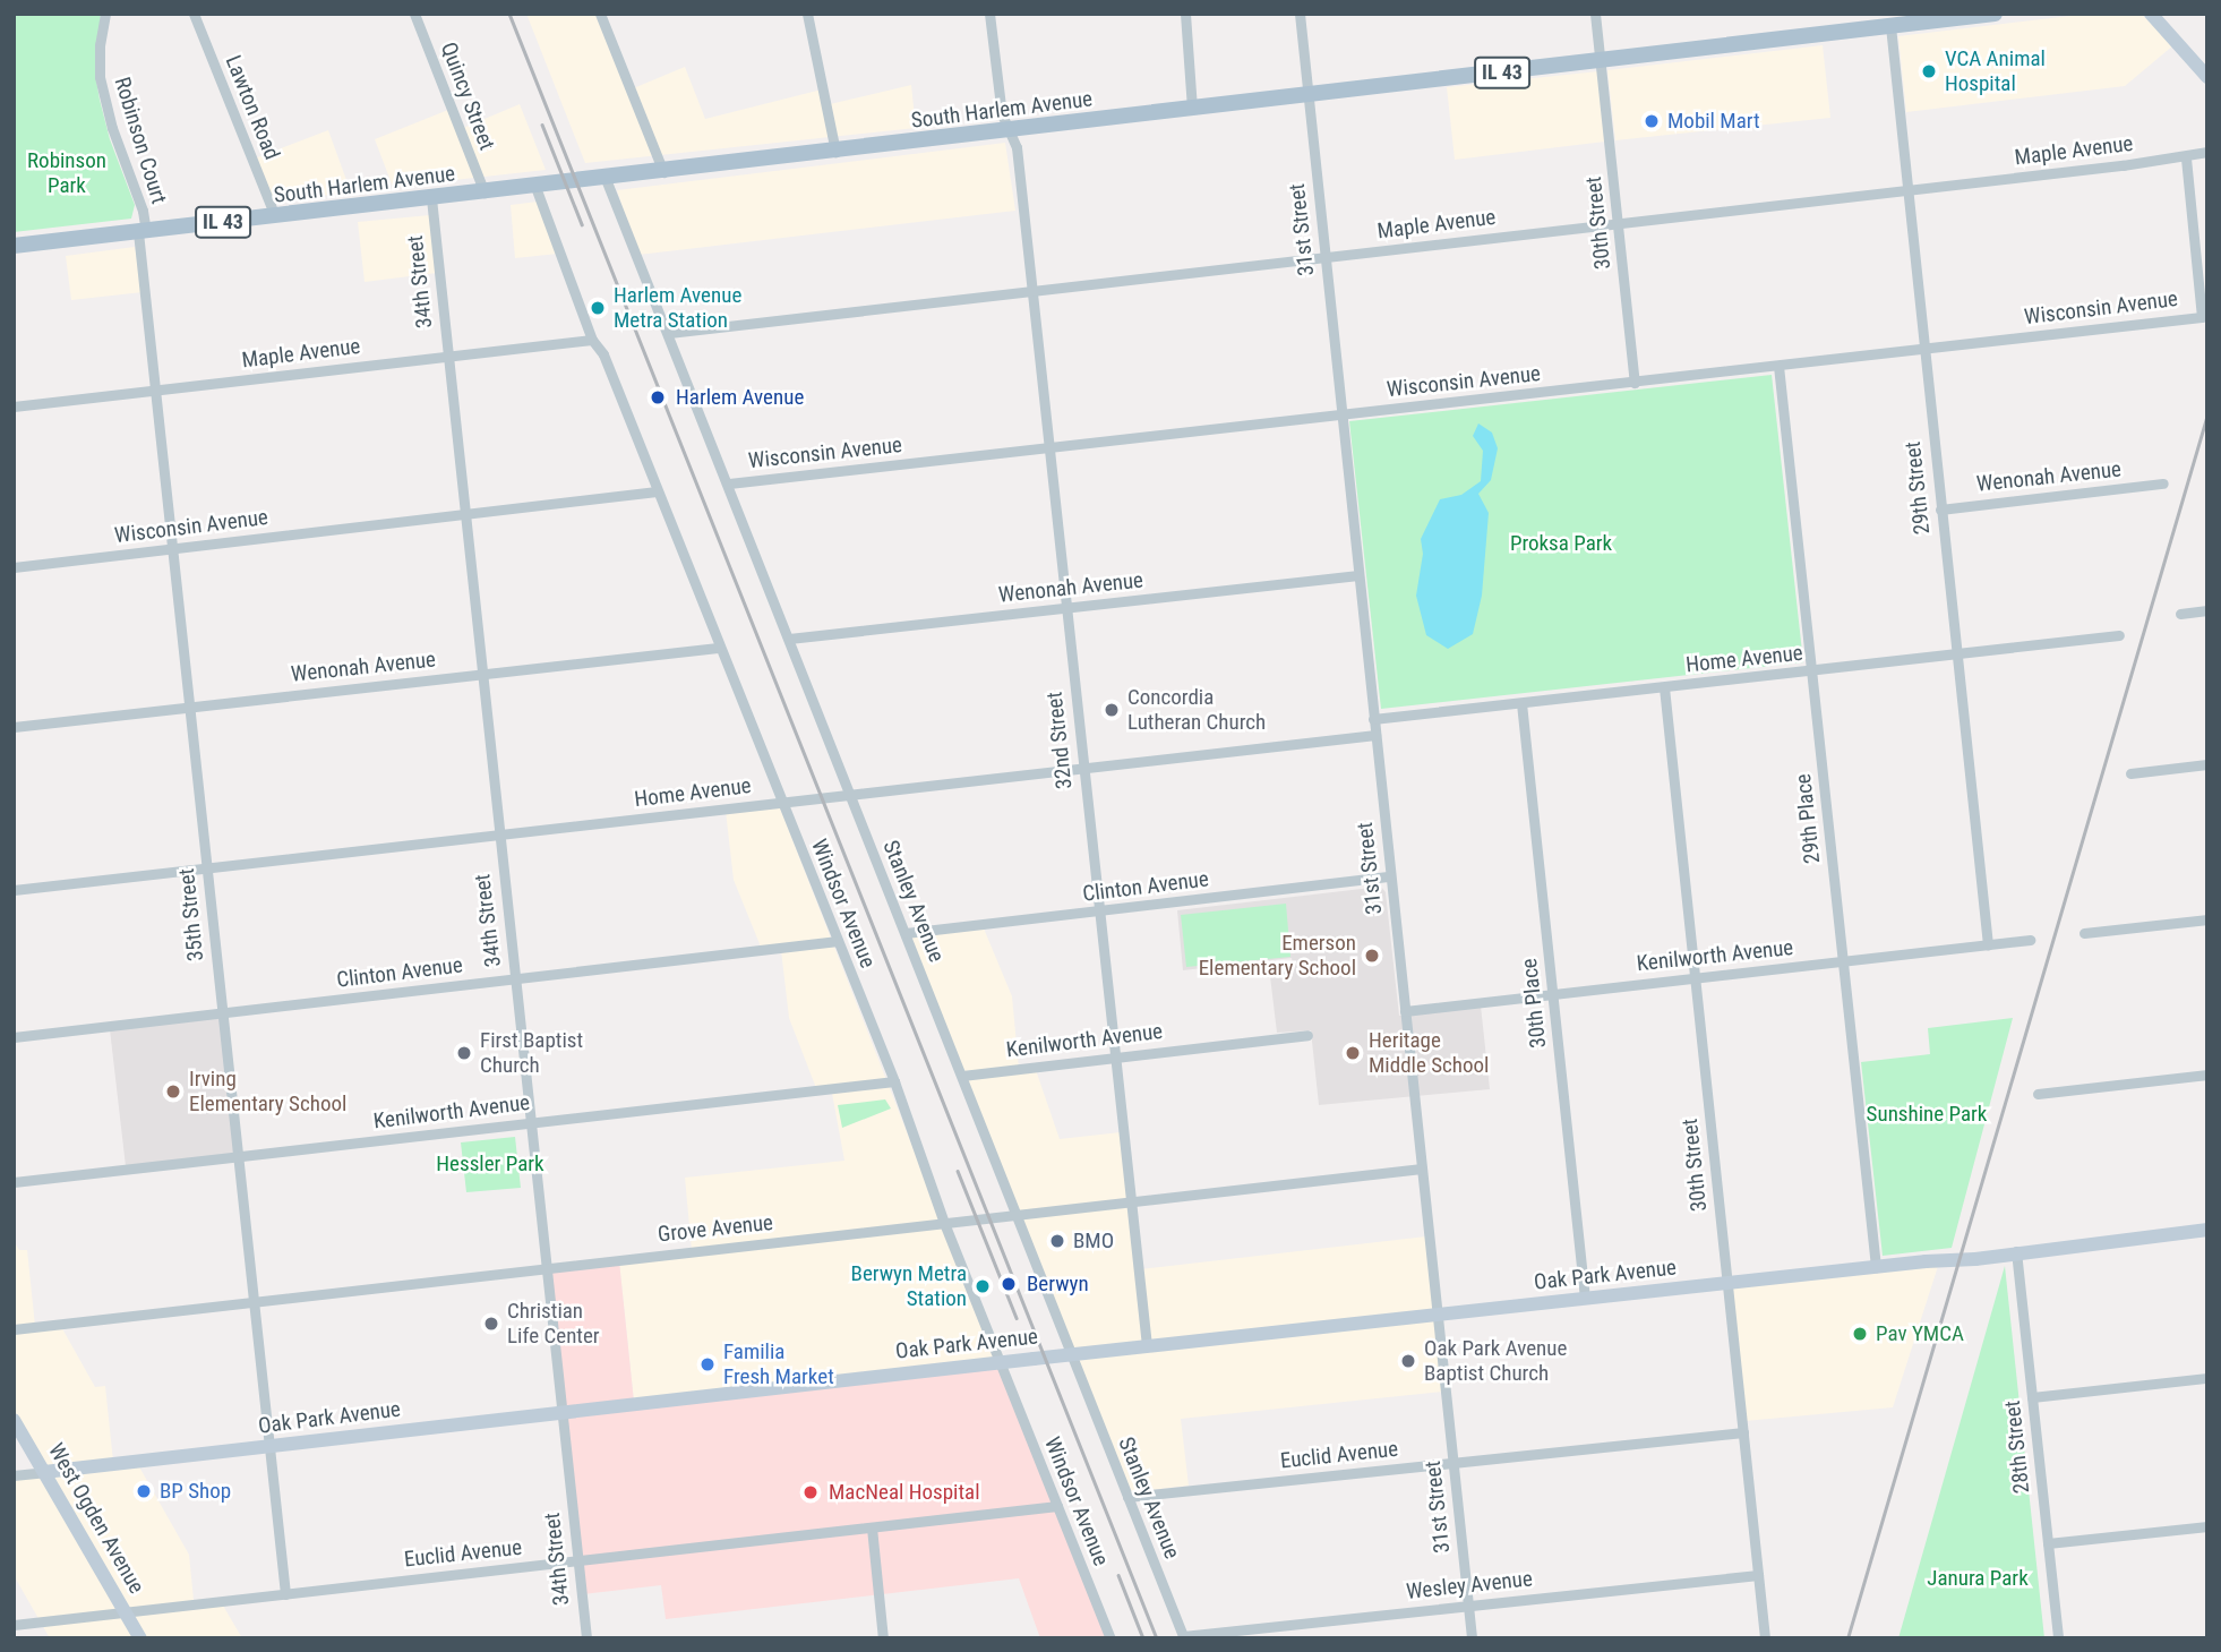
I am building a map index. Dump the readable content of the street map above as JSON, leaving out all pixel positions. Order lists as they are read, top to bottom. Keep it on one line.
{"streets":{"main road":["IL 43","South Harlem Avenue"],"street":["Quincy Street","Lawton Road","Robinson Court","Maple Avenue","30th Street","31st Street","34th Street","Wisconsin Avenue","Wenonah Avenue","29th Street","Home Avenue","32nd Street","29th Place","Clinton Avenue","Stanley Avenue","Windsor Avenue","35th Street","Kenilworth Avenue","30th Place","Grove Avenue","Oak Park Avenue","28th Street","Euclid Avenue","West Ogden Avenue","Wesley Avenue"]},"crossings":[["Quincy Street","South Harlem Avenue"],["Lawton Road","South Harlem Avenue"],["South Harlem Avenue","Robinson Court"],["South Harlem Avenue","30th Street"],["South Harlem Avenue","31st Street"],["South Harlem Avenue","34th Street"],["South Harlem Avenue","29th Street"],["South Harlem Avenue","32nd Street"],["South Harlem Avenue","Stanley Avenue"],["South Harlem Avenue","Windsor Avenue"],["South Harlem Avenue","35th Street"],["Robinson Court","35th Street"],["Maple Avenue","30th Street"],["Maple Avenue","31st Street"],["Maple Avenue","34th Street"],["Maple Avenue","Wisconsin Avenue"],["Maple Avenue","29th Street"],["Maple Avenue","32nd Street"],["Maple Avenue","Stanley Avenue"],["Maple Avenue","Windsor Avenue"],["Maple Avenue","35th Street"],["30th Street","Wisconsin Avenue"],["30th Street","Home Avenue"],["30th Street","Kenilworth Avenue"],["30th Street","Oak Park Avenue"],["30th Street","Euclid Avenue"],["30th Street","Wesley Avenue"],["31st Street","Wisconsin Avenue"],["31st Street","Wenonah Avenue"],["31st Street","Home Avenue"],["31st Street","Clinton Avenue"],["31st Street","Kenilworth Avenue"],["31st Street","Grove Avenue"],["31st Street","Oak Park Avenue"],["31st Street","Euclid Avenue"],["31st Street","Wesley Avenue"],["34th Street","Wisconsin Avenue"],["34th Street","Wenonah Avenue"],["34th Street","Home Avenue"],["34th Street","Clinton Avenue"],["34th Street","Kenilworth Avenue"],["34th Street","Grove Avenue"],["34th Street","Oak Park Avenue"],["34th Street","Euclid Avenue"],["Wisconsin Avenue","29th Street"],["Wisconsin Avenue","32nd Street"],["Wisconsin Avenue","29th Place"],["Wisconsin Avenue","Stanley Avenue"],["Wisconsin Avenue","Windsor Avenue"],["Wisconsin Avenue","35th Street"],["Wenonah Avenue","29th Street"],["Wenonah Avenue","32nd Street"],["Wenonah Avenue","Stanley Avenue"],["Wenonah Avenue","Windsor Avenue"],["Wenonah Avenue","35th Street"],["29th Street","Home Avenue"],["29th Street","Kenilworth Avenue"],["Home Avenue","32nd Street"],["Home Avenue","29th Place"],["Home Avenue","Stanley Avenue"],["Home Avenue","Windsor Avenue"],["Home Avenue","35th Street"],["Home Avenue","30th Place"],["32nd Street","Clinton Avenue"],["32nd Street","Kenilworth Avenue"],["32nd Street","Grove Avenue"],["32nd Street","Oak Park Avenue"],["29th Place","Kenilworth Avenue"],["29th Place","Oak Park Avenue"],["Clinton Avenue","Stanley Avenue"],["Clinton Avenue","Windsor Avenue"],["Clinton Avenue","35th Street"],["Stanley Avenue","Kenilworth Avenue"],["Stanley Avenue","Grove Avenue"],["Stanley Avenue","Oak Park Avenue"],["Stanley Avenue","Euclid Avenue"],["Stanley Avenue","Wesley Avenue"],["Windsor Avenue","Kenilworth Avenue"],["Windsor Avenue","Grove Avenue"],["Windsor Avenue","Oak Park Avenue"],["Windsor Avenue","Euclid Avenue"],["35th Street","Kenilworth Avenue"],["35th Street","Grove Avenue"],["35th Street","Oak Park Avenue"],["35th Street","Euclid Avenue"],["Kenilworth Avenue","30th Place"],["30th Place","Oak Park Avenue"],["Oak Park Avenue","28th Street"],["Oak Park Avenue","West Ogden Avenue"],["Euclid Avenue","West Ogden Avenue"]],"parks":["Robinson Park","Proksa Park","Sunshine Park","Hessler Park","Janura Park"],"places":["VCA Animal Hospital","Mobil Mart","Harlem Avenue Metra Station","Harlem Avenue","Concordia Lutheran Church","Emerson Elementary School","First Baptist Church","Heritage Middle School","Irving Elementary School","BMO","Berwyn","Berwyn Metra Station","Christian Life Center","Pav YMCA","Oak Park Avenue Baptist Church","Familia Fresh Market","BP Shop","MacNeal Hospital"]}
